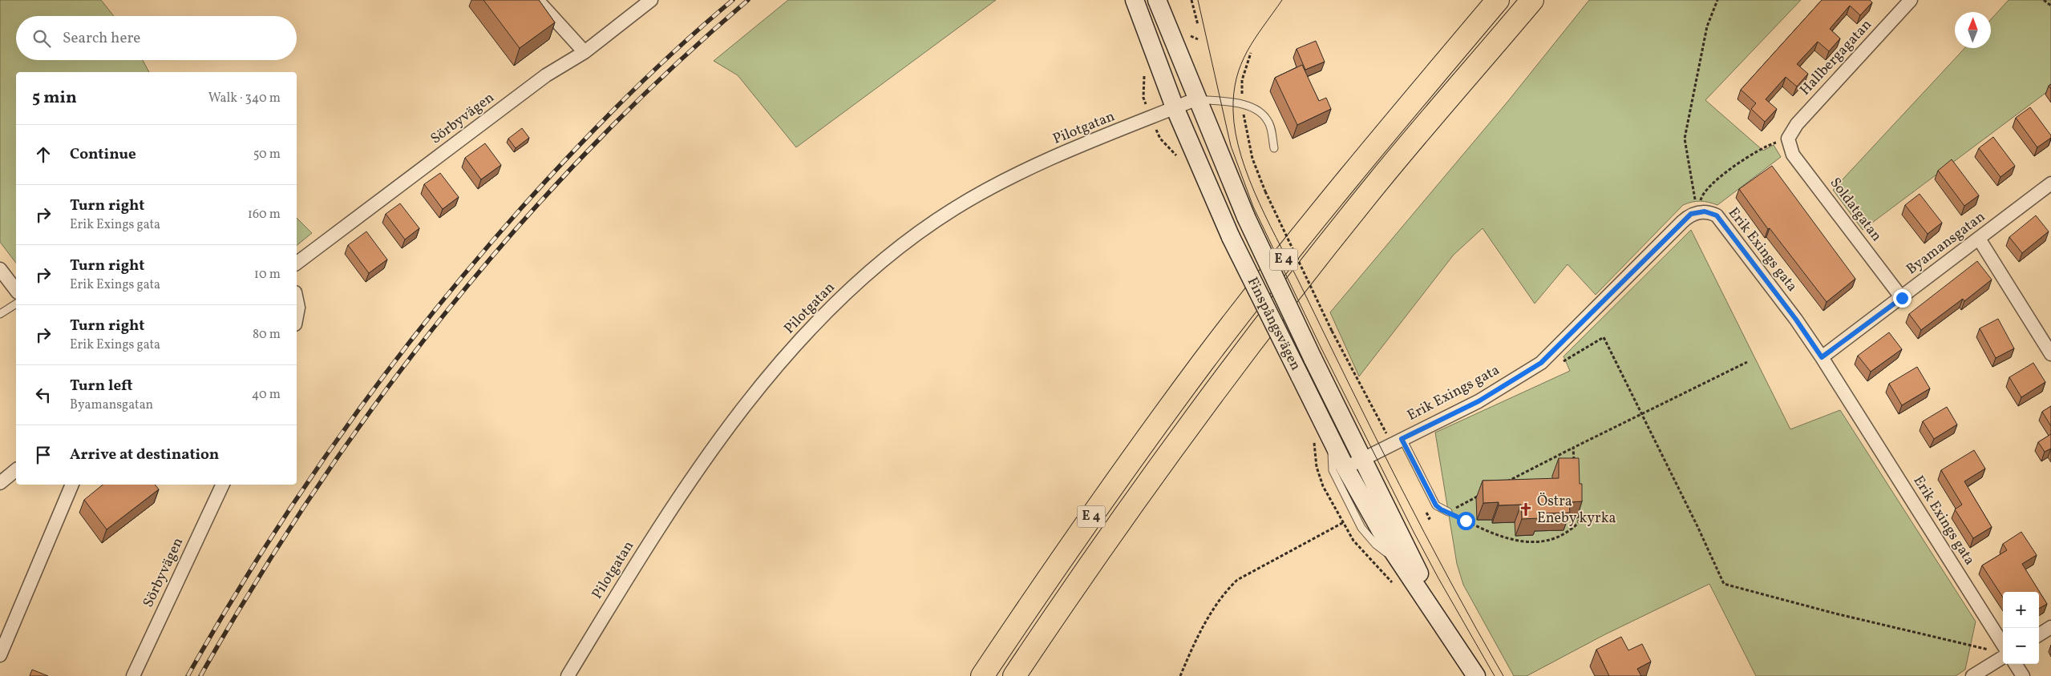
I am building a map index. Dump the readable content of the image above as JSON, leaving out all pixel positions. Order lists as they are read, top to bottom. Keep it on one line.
{"streets":{"highway":["E 4"],"main road":["Finspångsvägen"],"street":["Hallbergagatan","Sörbyvägen","Pilotgatan","Soldatgatan","Byamansgatan","Erik Exings gata"]},"crossings":[["Hallbergagatan","Soldatgatan"],["Pilotgatan","Finspångsvägen"],["Soldatgatan","Byamansgatan"],["Byamansgatan","Erik Exings gata"],["Erik Exings gata","Finspångsvägen"]],"places":{"church":["Östra Eneby kyrka"]},"north":"top","page":{"search":"Search here","heading":["5 min","Walk · 340 m"],"list":[["Continue","50 m"],["Turn right","Erik Exings gata","160 m"],["Turn right","Erik Exings gata","10 m"],["Turn right","Erik Exings gata","80 m"],["Turn left","Byamansgatan","40 m"],"Arrive at destination"],"map_buttons":["+","−"]}}
